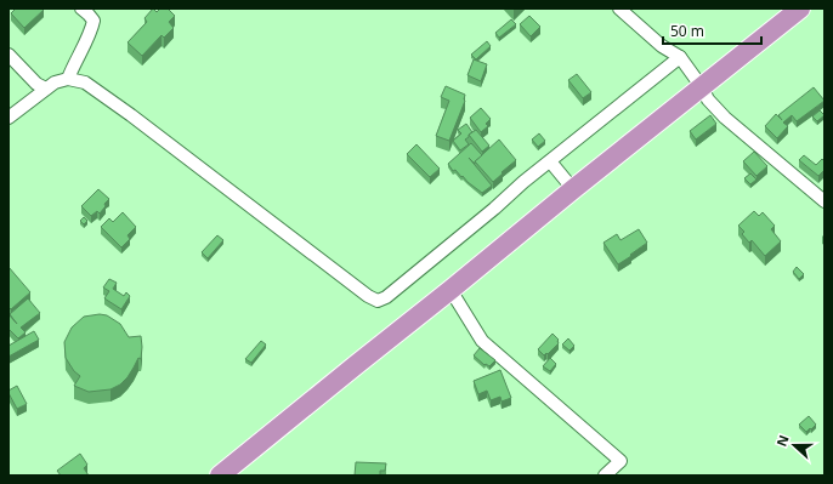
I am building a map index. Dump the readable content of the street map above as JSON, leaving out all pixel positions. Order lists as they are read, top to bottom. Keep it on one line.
{"scale_bar":"50 m","north":"left"}
